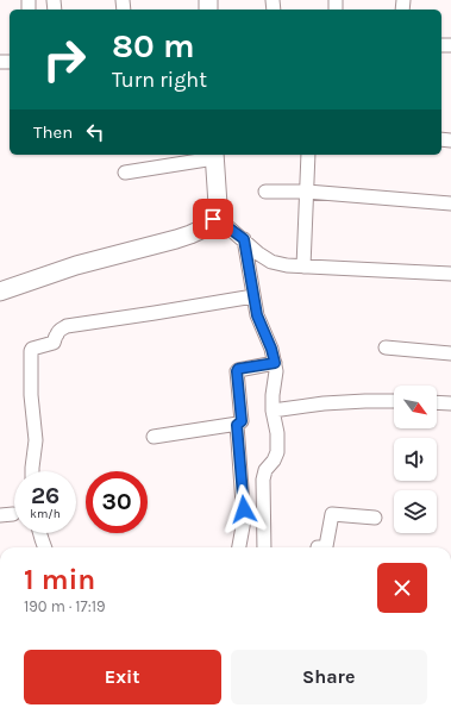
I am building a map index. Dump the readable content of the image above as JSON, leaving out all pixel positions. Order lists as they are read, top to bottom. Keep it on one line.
{"north":"bottom right","page":{"turn":["80 m","Turn right"],"then":"Then","speed":"26 km/h","limit":"30","heading":["1 min","190 m · 17:19"],"buttons":["Exit","Share"]}}
